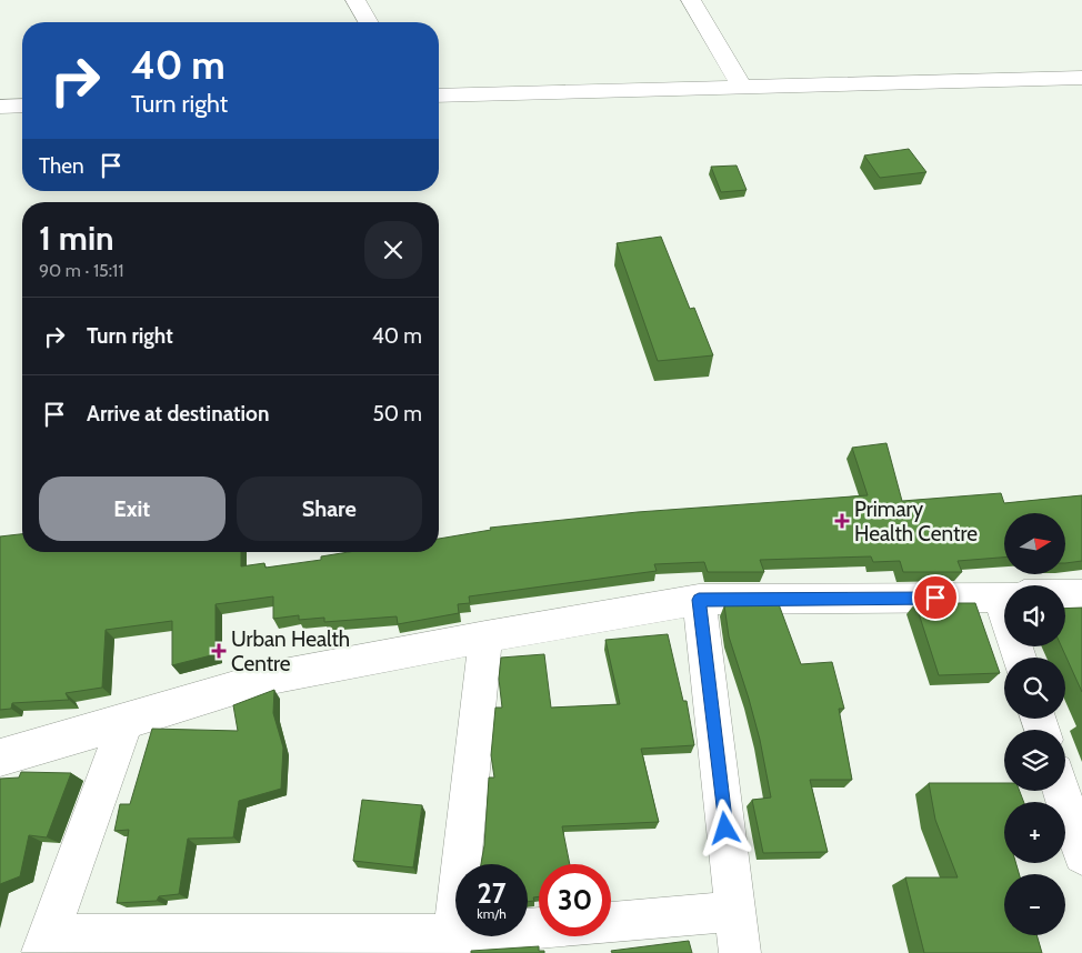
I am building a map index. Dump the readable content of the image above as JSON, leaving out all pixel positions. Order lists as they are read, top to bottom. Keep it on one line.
{"places":{"health":["Primary Health Centre","Urban Health Centre"]},"north":"right","page":{"turn":["40 m","Turn right"],"then":"Then","heading":["1 min","90 m · 15:11"],"list":[{"name":"Turn right","value":"40 m"},{"name":"Arrive at destination","value":"50 m"}],"buttons":["Exit","Share"],"map_buttons":["+","−"],"speed":"27 km/h","limit":"30"}}
